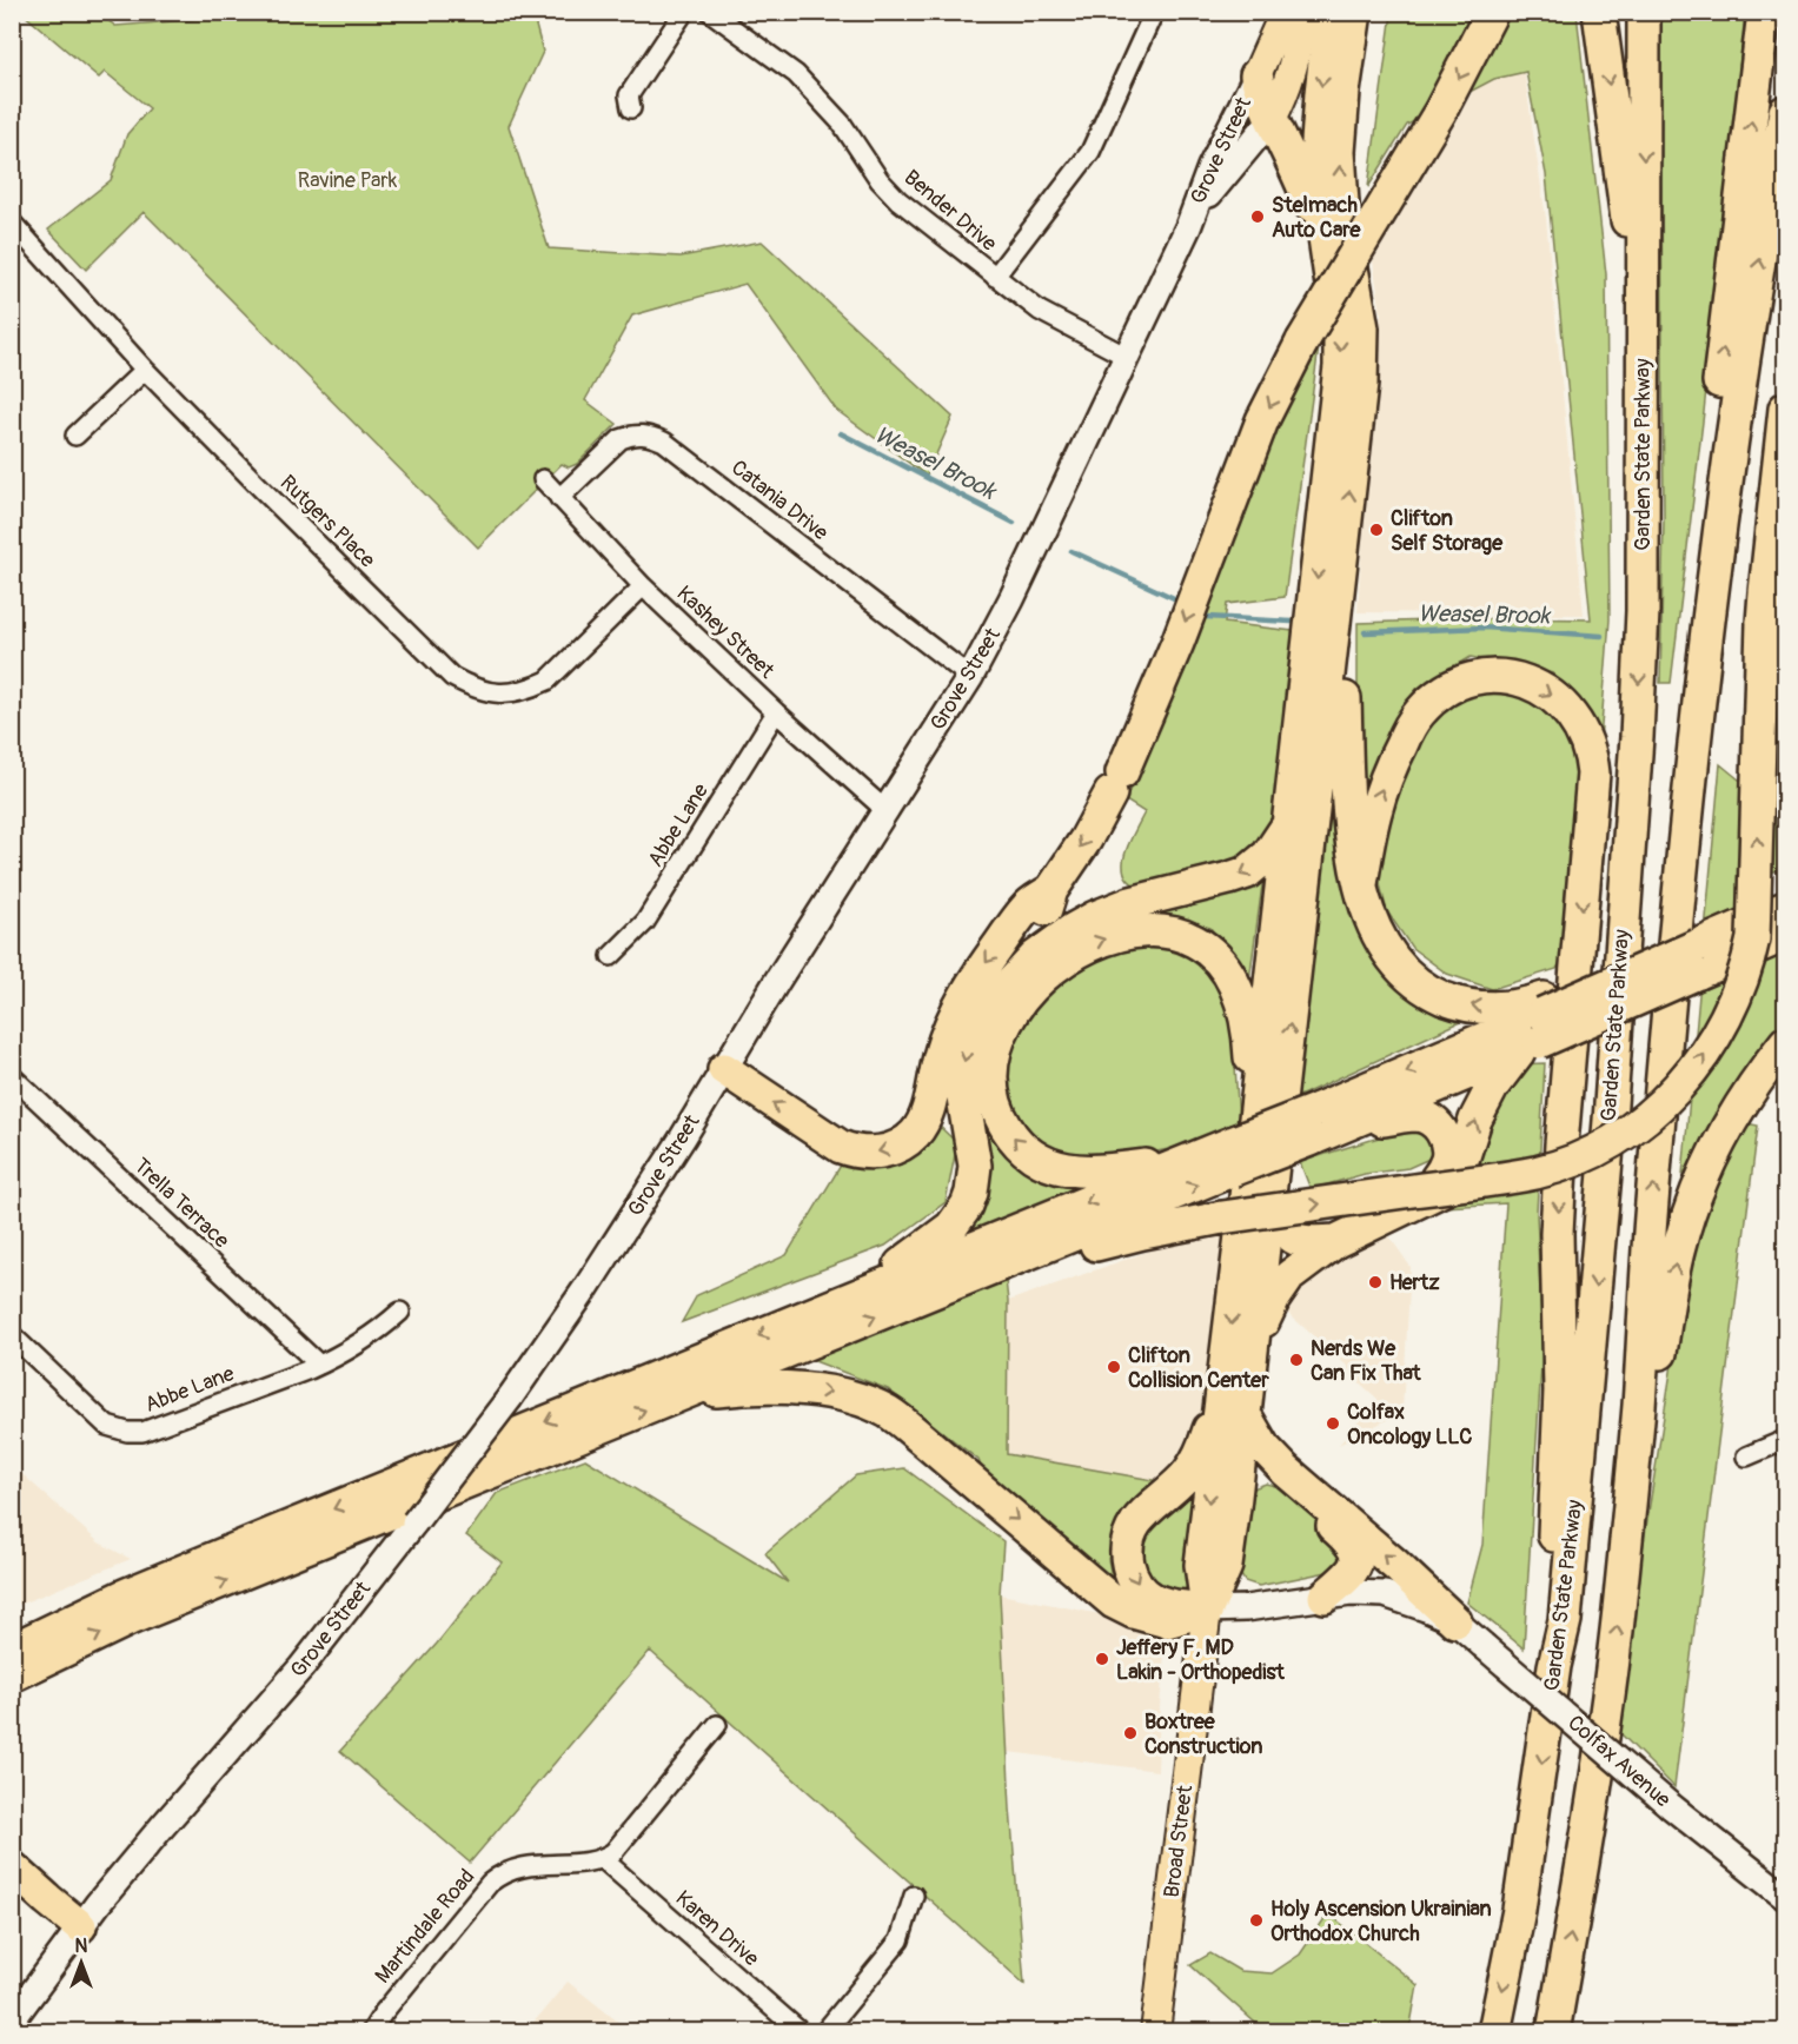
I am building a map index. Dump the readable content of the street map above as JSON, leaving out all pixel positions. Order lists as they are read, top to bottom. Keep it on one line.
{"streets":{"highway":["Garden State Parkway"],"main road":["Broad Street"],"street":["Grove Street","Bender Drive","Catania Drive","Rutgers Place","Kashey Street","Abbe Lane","Trella Terrace","Colfax Avenue","Martindale Road","Karen Drive"]},"crossings":[["Grove Street","Bender Drive"],["Grove Street","Catania Drive"],["Grove Street","Kashey Street"],["Catania Drive","Kashey Street"],["Rutgers Place","Kashey Street"],["Kashey Street","Abbe Lane"],["Abbe Lane","Trella Terrace"],["Colfax Avenue","Broad Street"],["Martindale Road","Karen Drive"]],"water":["Weasel Brook"],"parks":["Ravine Park"],"places":["Stelmach Auto Care","Clifton Self Storage","Hertz","Nerds We Can Fix That","Clifton Collision Center","Colfax Oncology LLC","Jeffery F, MD Lakin - Orthopedist","Boxtree Construction","Holy Ascension Ukrainian Orthodox Church"],"north":"top"}
